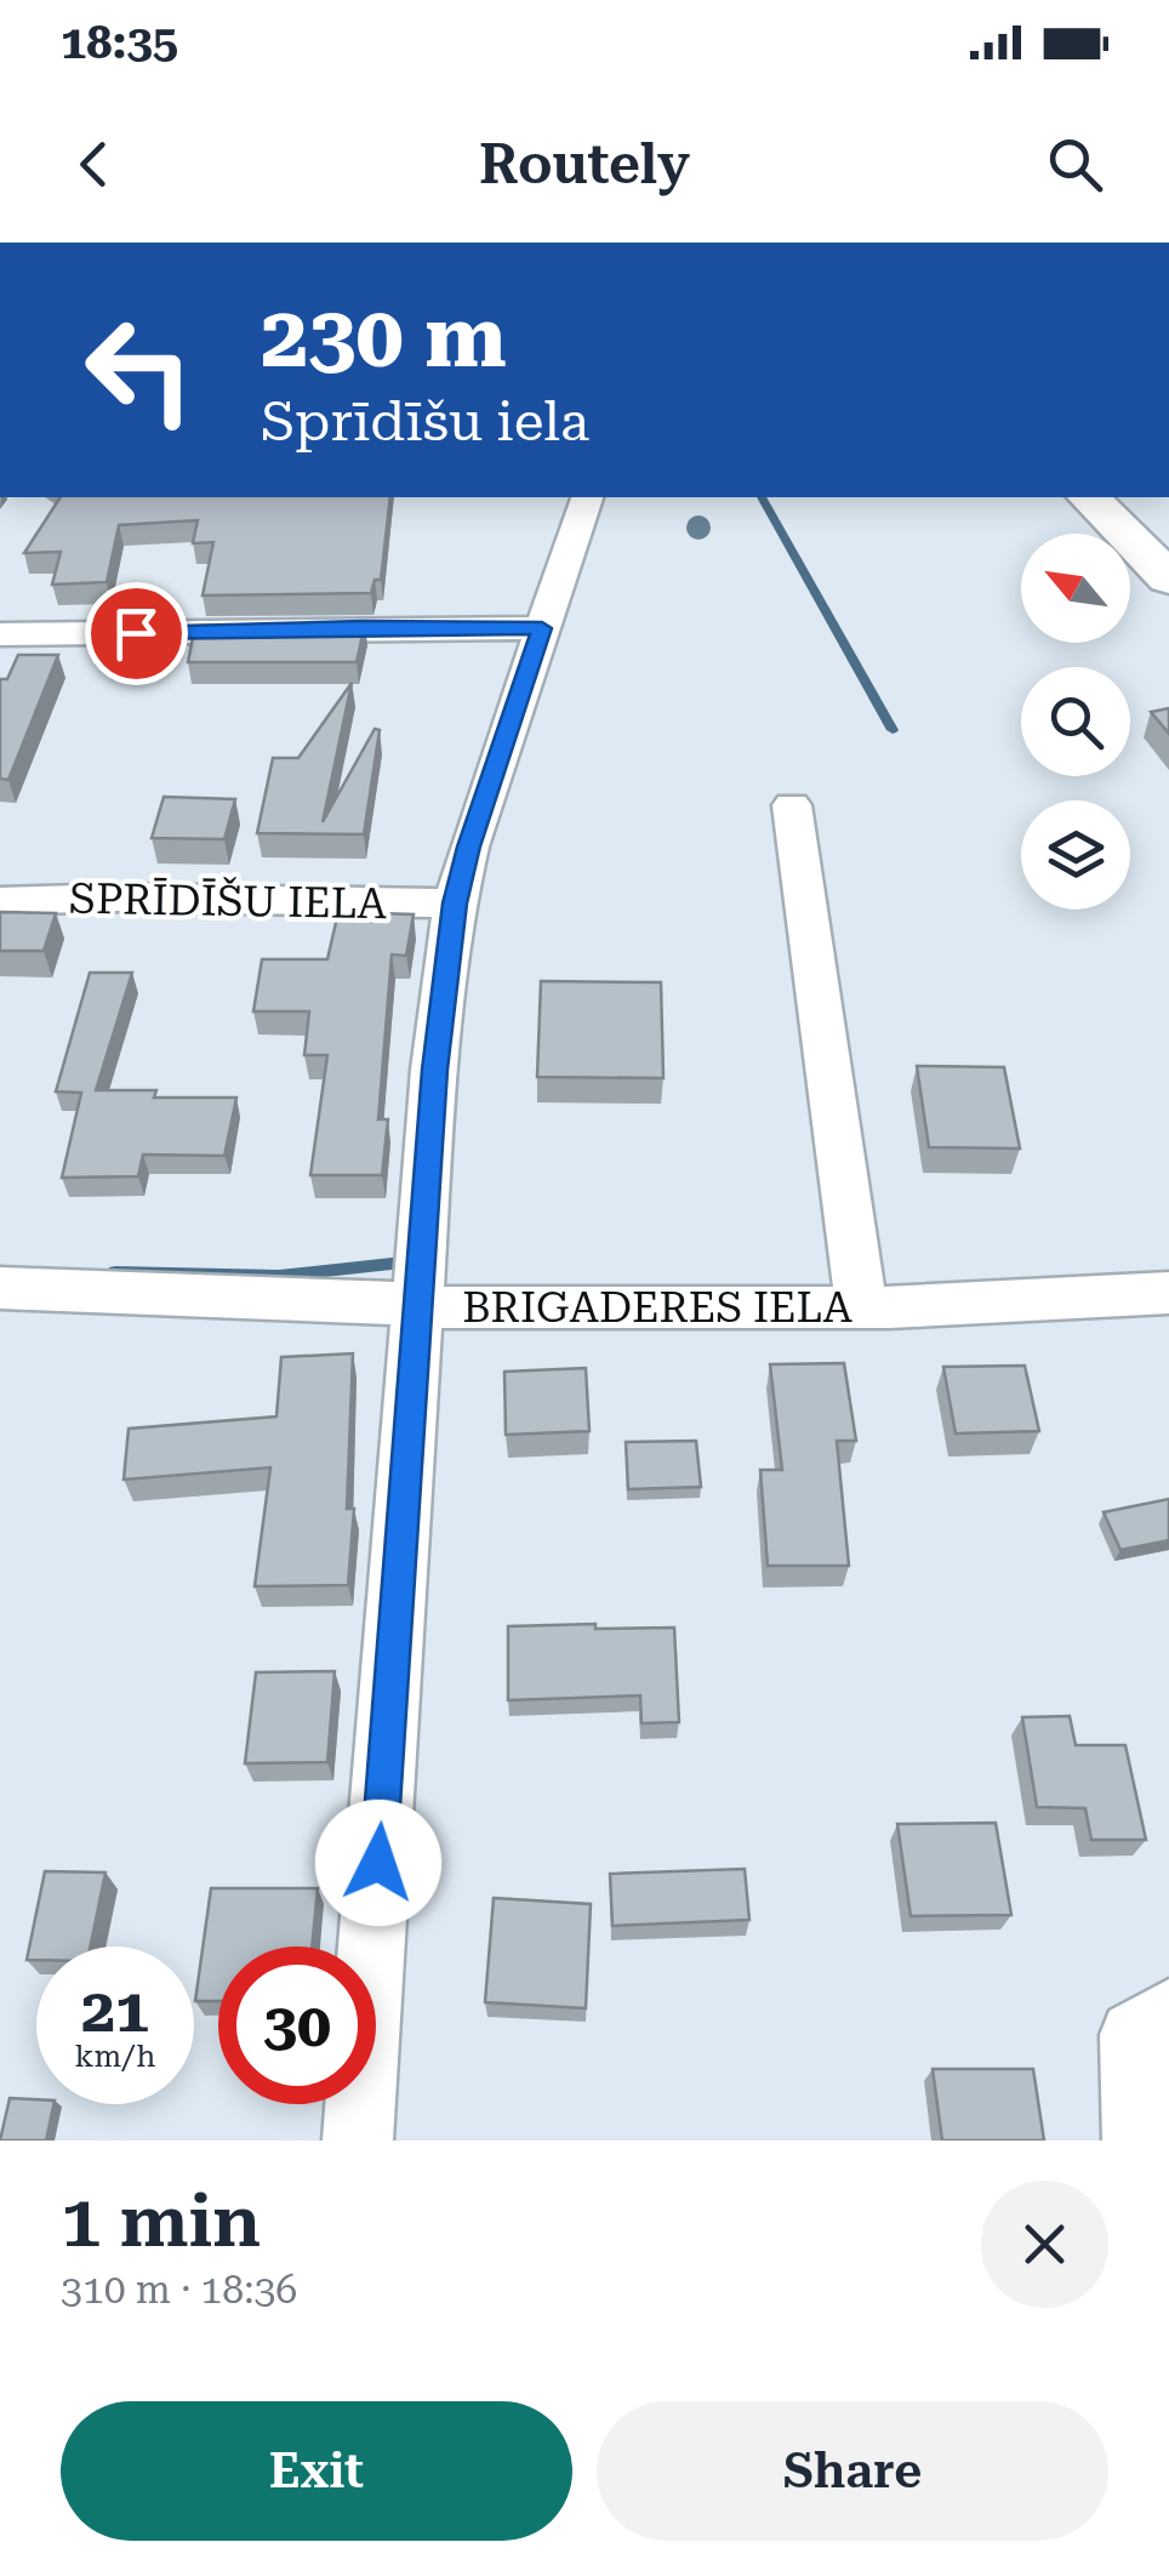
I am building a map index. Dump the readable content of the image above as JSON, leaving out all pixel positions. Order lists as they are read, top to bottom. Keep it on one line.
{"streets":{"street":["SPRĪDĪŠU IELA","BRIGADERES IELA"]},"north":"top left","page":{"status":"18:35","header":"Routely","turn":["230 m","Sprīdīšu iela"],"speed":"21 km/h","limit":"30","heading":["1 min","310 m · 18:36"],"buttons":["Exit","Share"]}}
